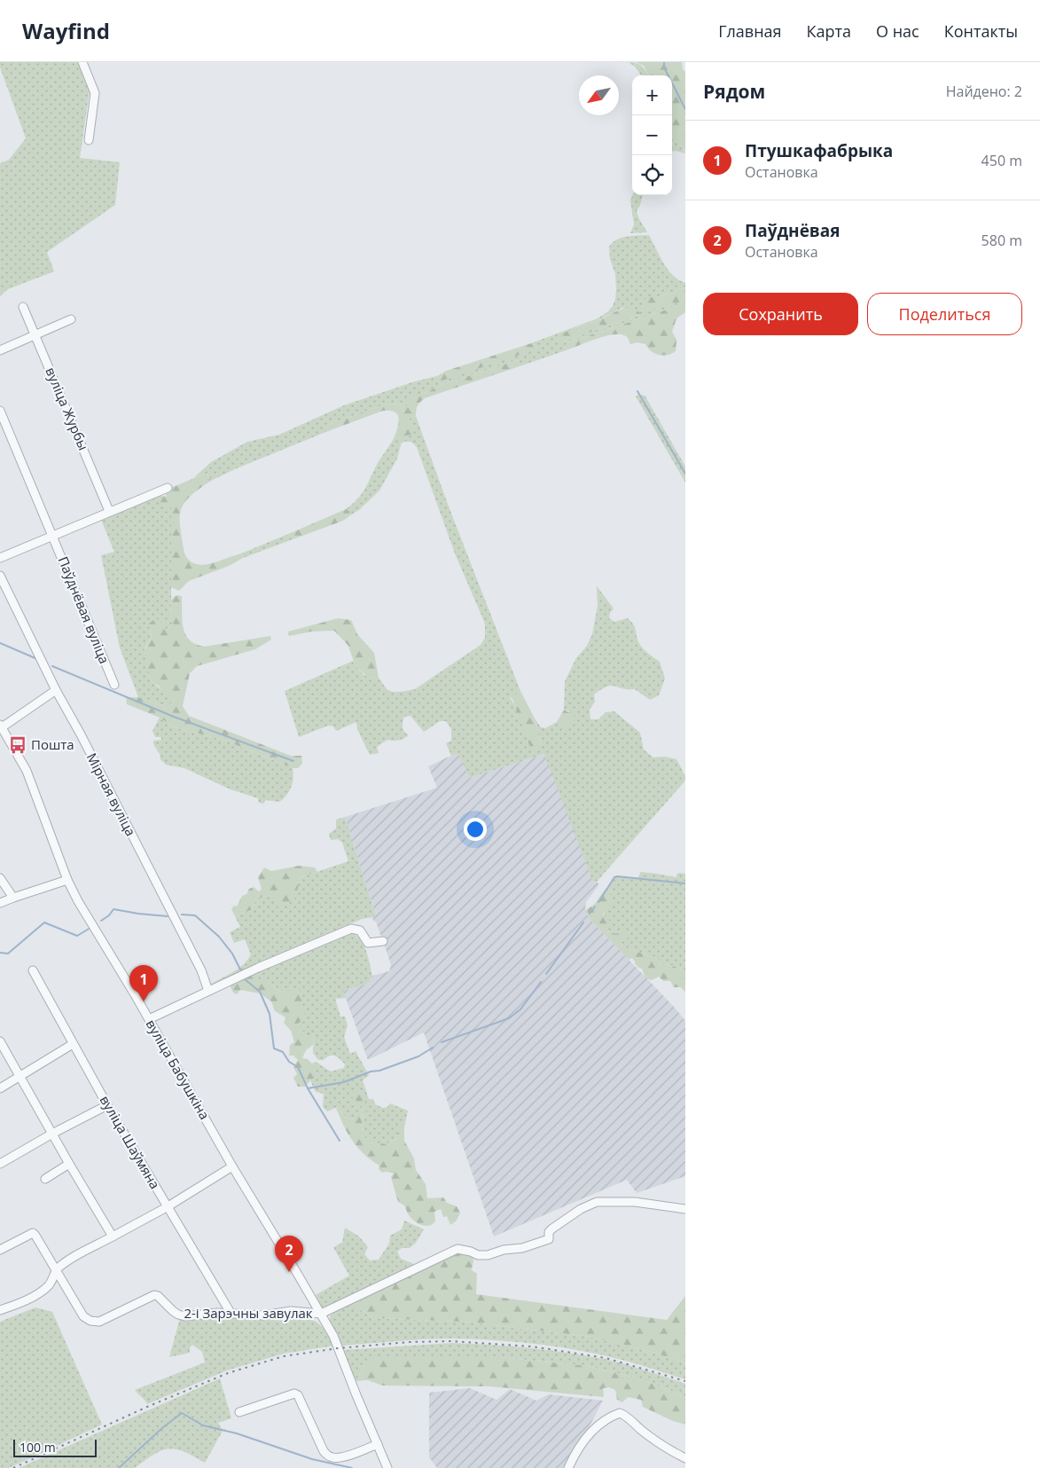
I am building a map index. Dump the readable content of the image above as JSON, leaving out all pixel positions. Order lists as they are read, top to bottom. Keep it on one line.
{"streets":{"street":["вуліца Журбы","Паўднёвая вуліца","Мірная вуліца","вуліца Бабушкіна","вуліца Шаўмяна","2-і Зарэчны завулак"]},"crossings":[["вуліца Бабушкіна","2-і Зарэчны завулак"],["вуліца Шаўмяна","2-і Зарэчны завулак"]],"places":{"bus stop":["Пошта"]},"scale_bar":"100 m","north":"bottom left","page":{"header":"Wayfind","nav":["Главная","Карта","О нас","Контакты"],"heading":["Рядом","Найдено: 2"],"map_buttons":["+","−"],"list":[{"mark":"1","name":"Птушкафабрыка","note":"Остановка","value":"450 m"},{"mark":"2","name":"Паўднёвая","note":"Остановка","value":"580 m"}],"buttons":["Сохранить","Поделиться"],"pins":["1","2"],"scale":"100 m"}}
